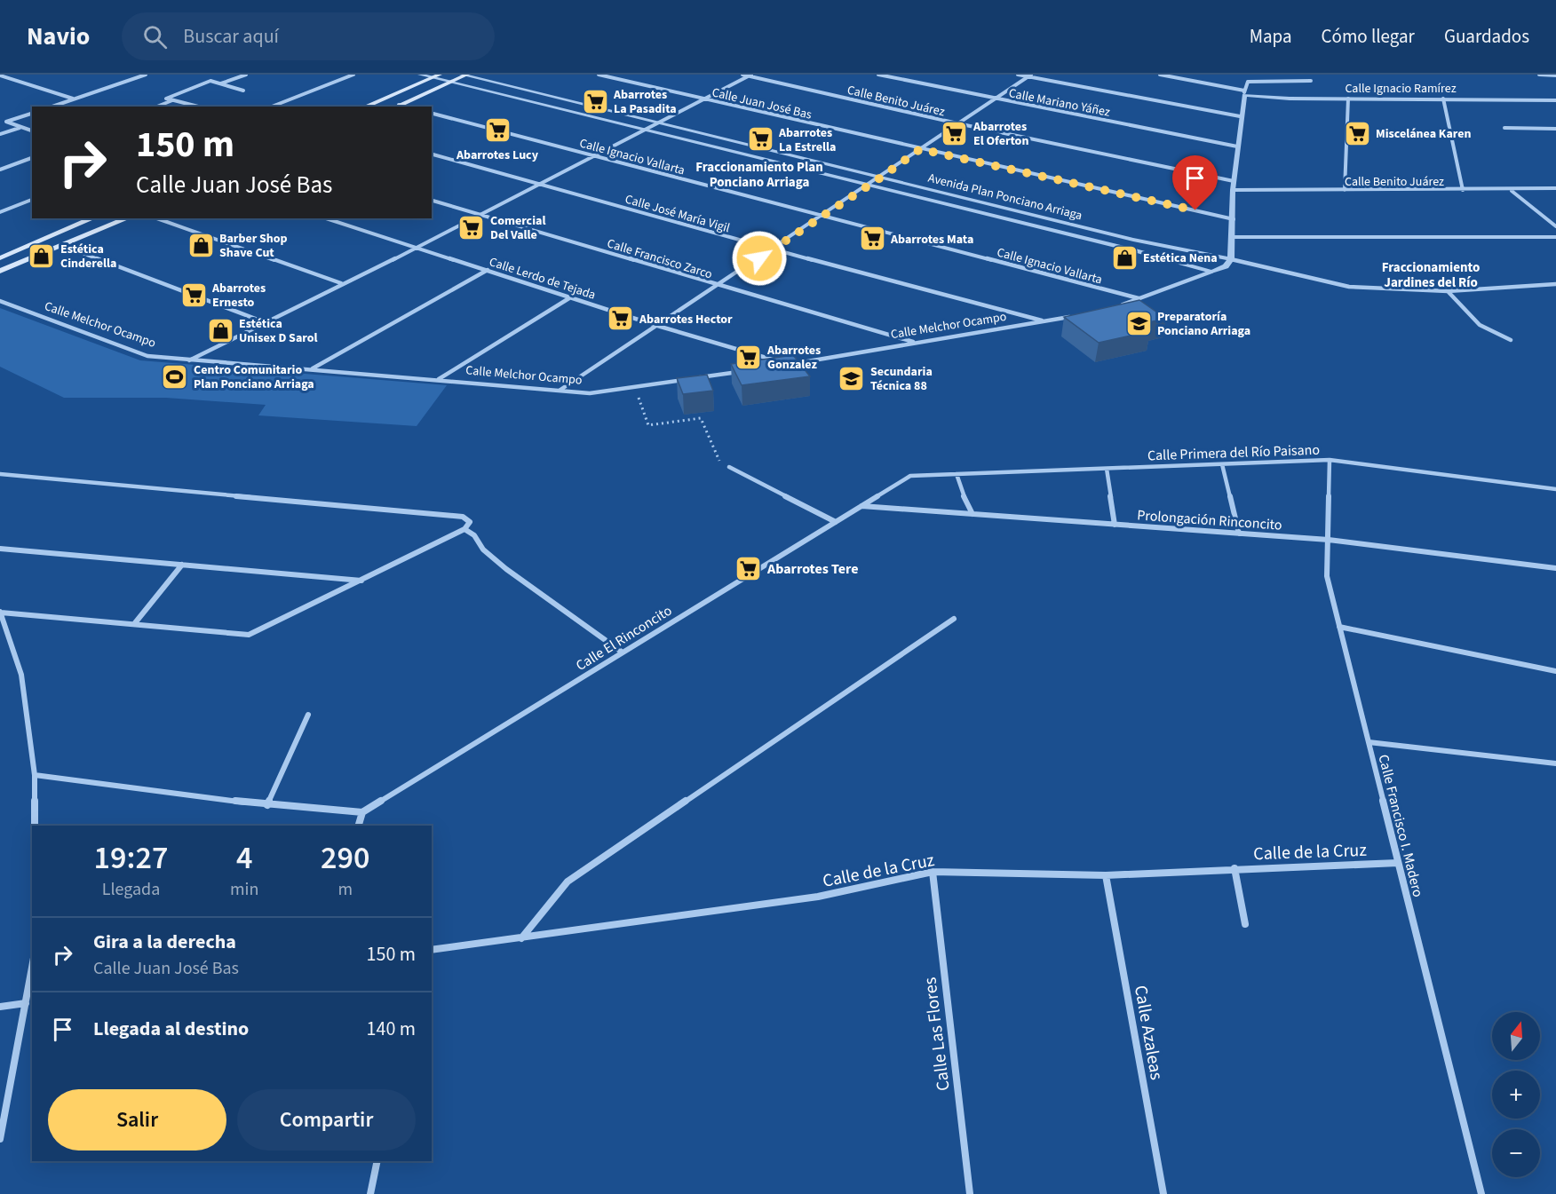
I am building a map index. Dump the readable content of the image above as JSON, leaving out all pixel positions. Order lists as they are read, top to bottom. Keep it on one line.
{"streets":{"street":["Calle Ignacio Ramírez","Calle Benito Juárez","Calle Mariano Yáñez","Calle Juan José Bas","Calle Ignacio Vallarta","Avenida Plan Ponciano Arriaga","Calle José María Vigil","Calle Francisco Zarco","Calle Lerdo de Tejada","Calle Melchor Ocampo","Calle Primera del Río Paisano","Prolongación Rinconcito","Calle El Rinconcito","Calle Francisco I. Madero","Calle de la Cruz","Calle Azaleas","Calle Las Flores"]},"crossings":[["Calle José María Vigil","Calle Melchor Ocampo"],["Calle Francisco Zarco","Calle Melchor Ocampo"],["Calle Primera del Río Paisano","Calle El Rinconcito"],["Calle Primera del Río Paisano","Calle Francisco I. Madero"],["Prolongación Rinconcito","Calle El Rinconcito"],["Prolongación Rinconcito","Calle Francisco I. Madero"],["Calle Francisco I. Madero","Calle de la Cruz"],["Calle de la Cruz","Calle Azaleas"],["Calle de la Cruz","Calle Las Flores"]],"districts":["Fraccionamiento Plan Ponciano Arriaga","Fraccionamiento Jardines del Río"],"places":{"supermarket":["Abarrotes La Pasadita","Abarrotes Lucy","Abarrotes El Oferton","Miscelánea Karen","Abarrotes La Estrella","Comercial Del Valle","Abarrotes Mata","Abarrotes Ernesto","Abarrotes Hector","Abarrotes Gonzalez","Abarrotes Tere"],"shop":["Barber Shop Shave Cut","Estética Cinderella","Estética Nena","Estética Unisex D Sarol"],"school or university":["Preparatoría Ponciano Arriaga","Secundaria Técnica 88"],"sports":["Centro Comunitario Plan Ponciano Arriaga"]},"north":"top","page":{"header":"Navio","search":"Buscar aquí","nav":["Mapa","Cómo llegar","Guardados"],"turn":["150 m","Calle Juan José Bas"],"eta":["19:27","Llegada","4","min","290","m"],"list":[{"name":"Gira a la derecha","note":"Calle Juan José Bas","value":"150 m"},{"name":"Llegada al destino","value":"140 m"}],"map_buttons":["+","−"],"buttons":["Salir","Compartir"]}}
